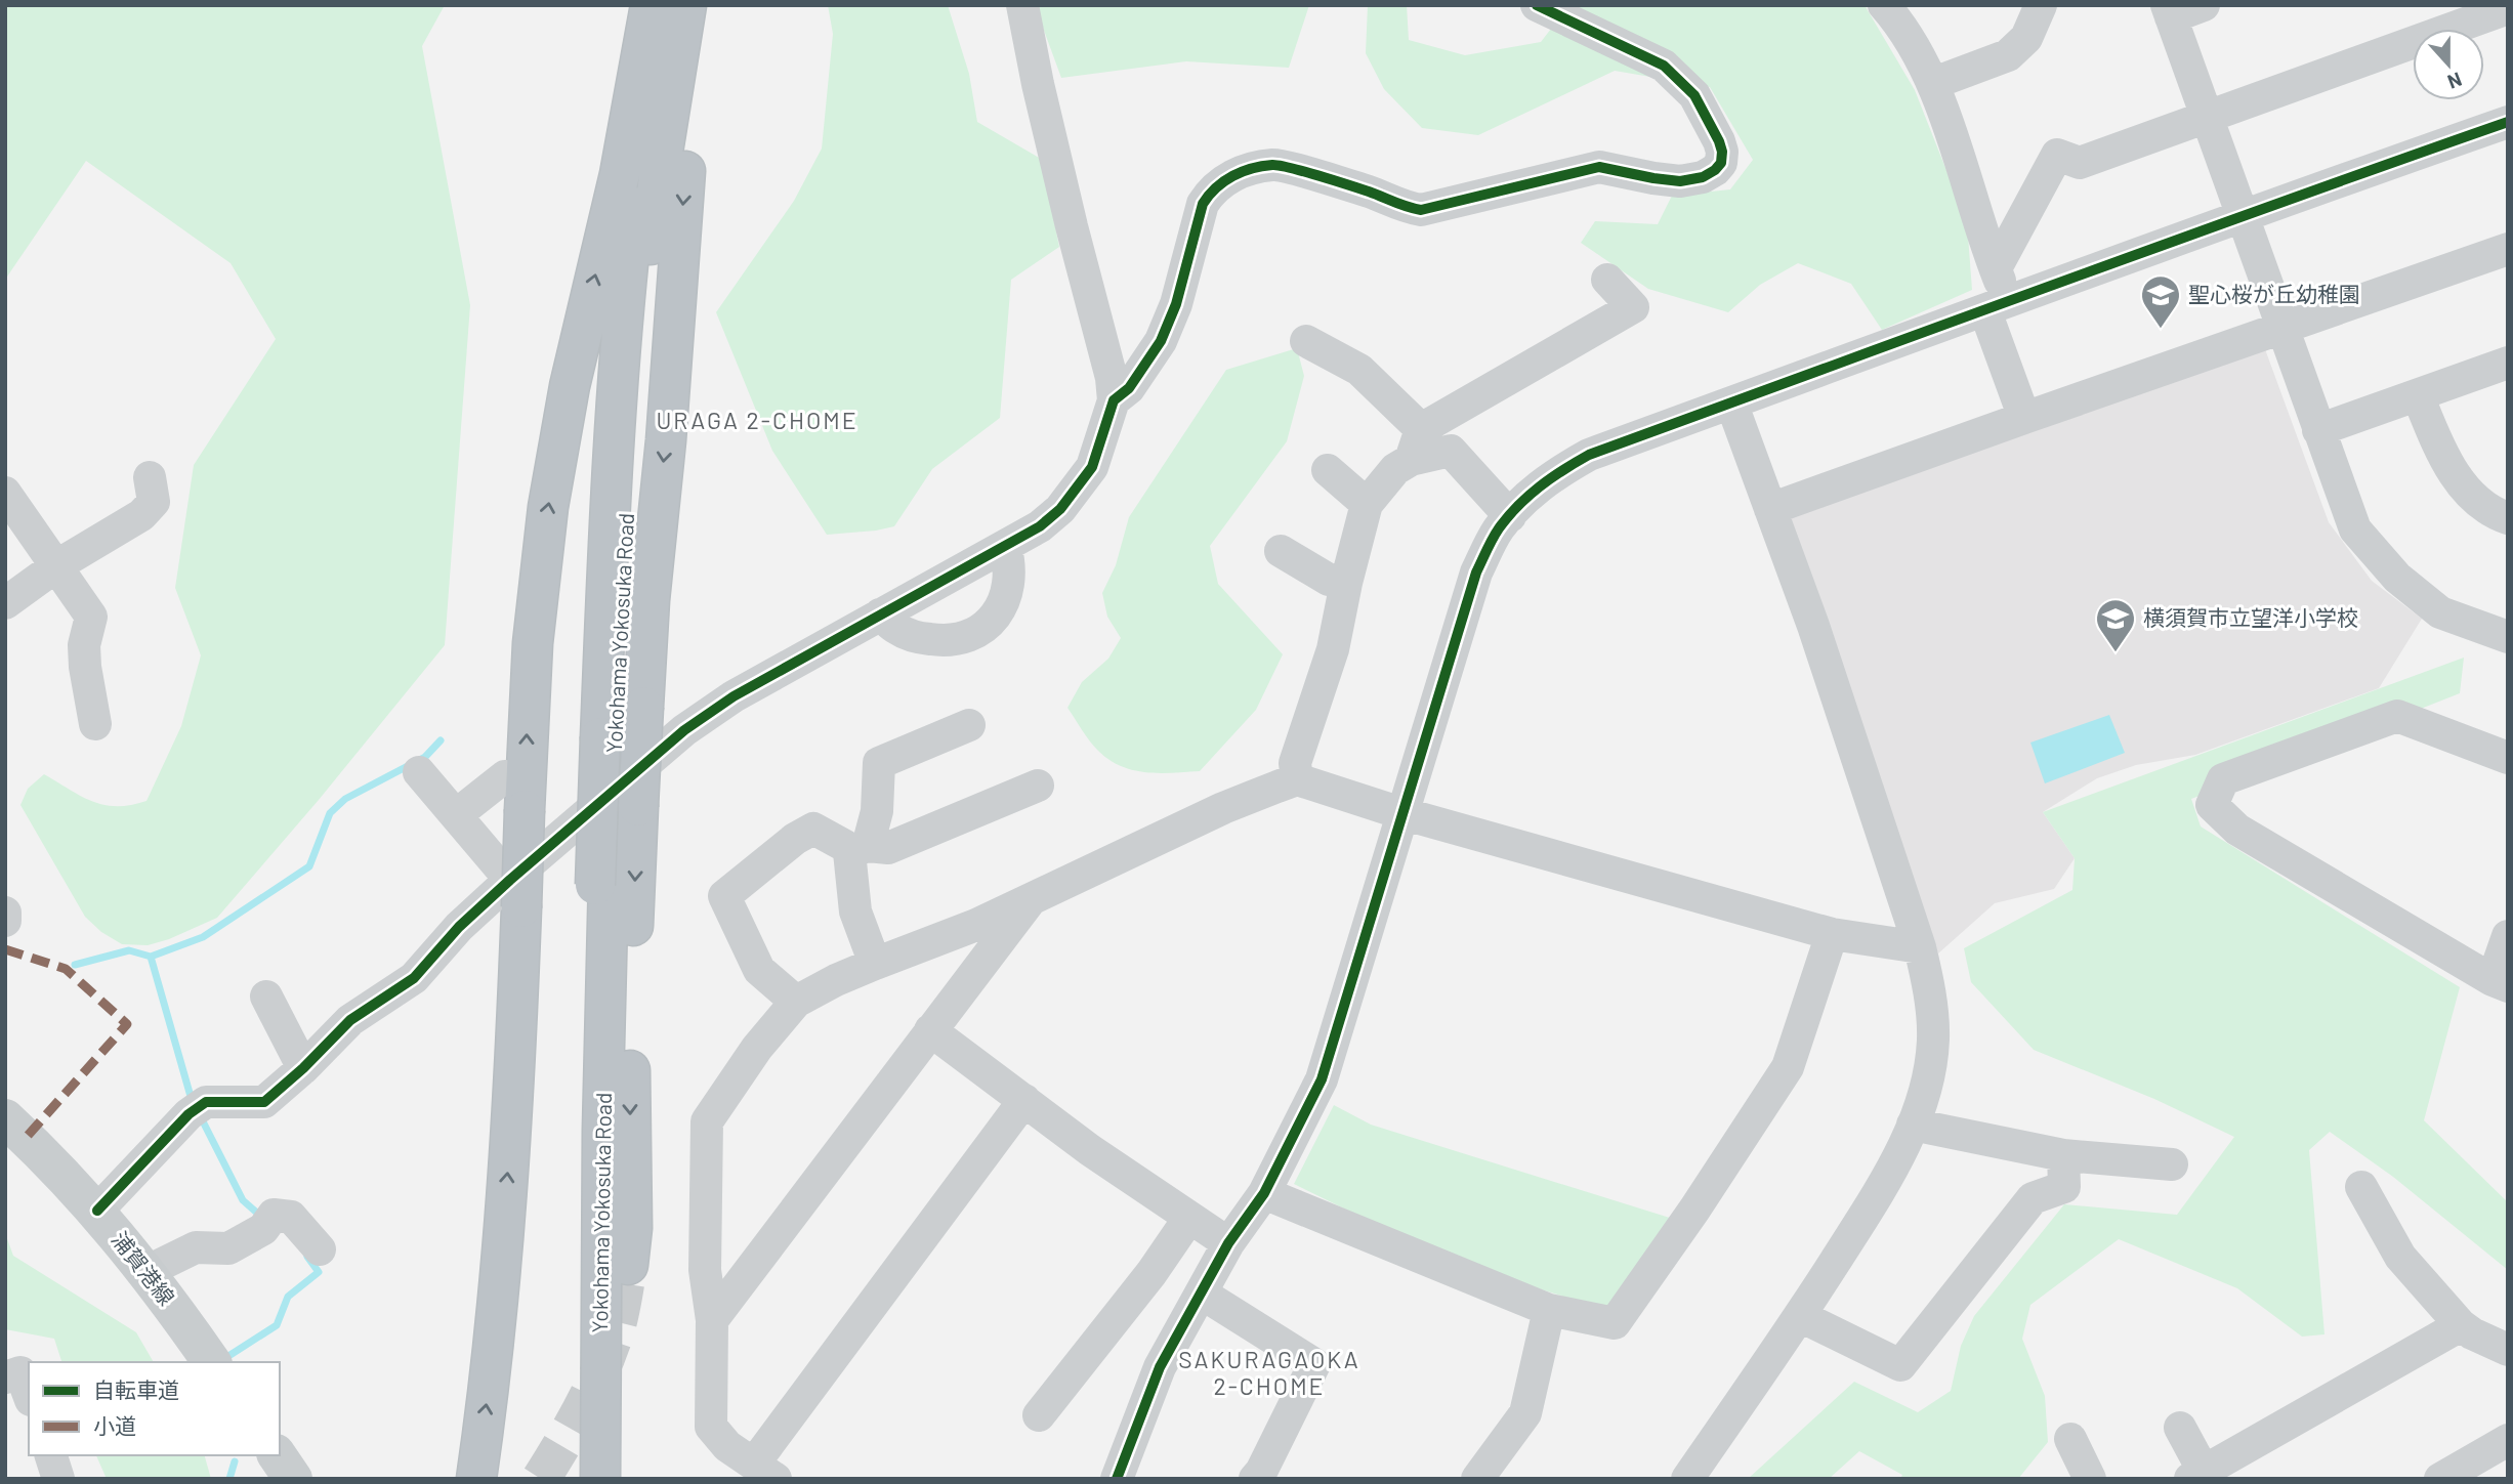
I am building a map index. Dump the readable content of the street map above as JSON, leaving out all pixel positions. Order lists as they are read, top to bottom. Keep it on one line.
{"streets":{"highway":["Yokohama Yokosuka Road"],"main road":["浦賀港線"]},"districts":["URAGA 2-CHOME","SAKURAGAOKA 2-CHOME"],"places":{"school or university":["聖心桜が丘幼稚園","横須賀市立望洋小学校"]},"legend":["自転車道","小道"],"north":"bottom"}
